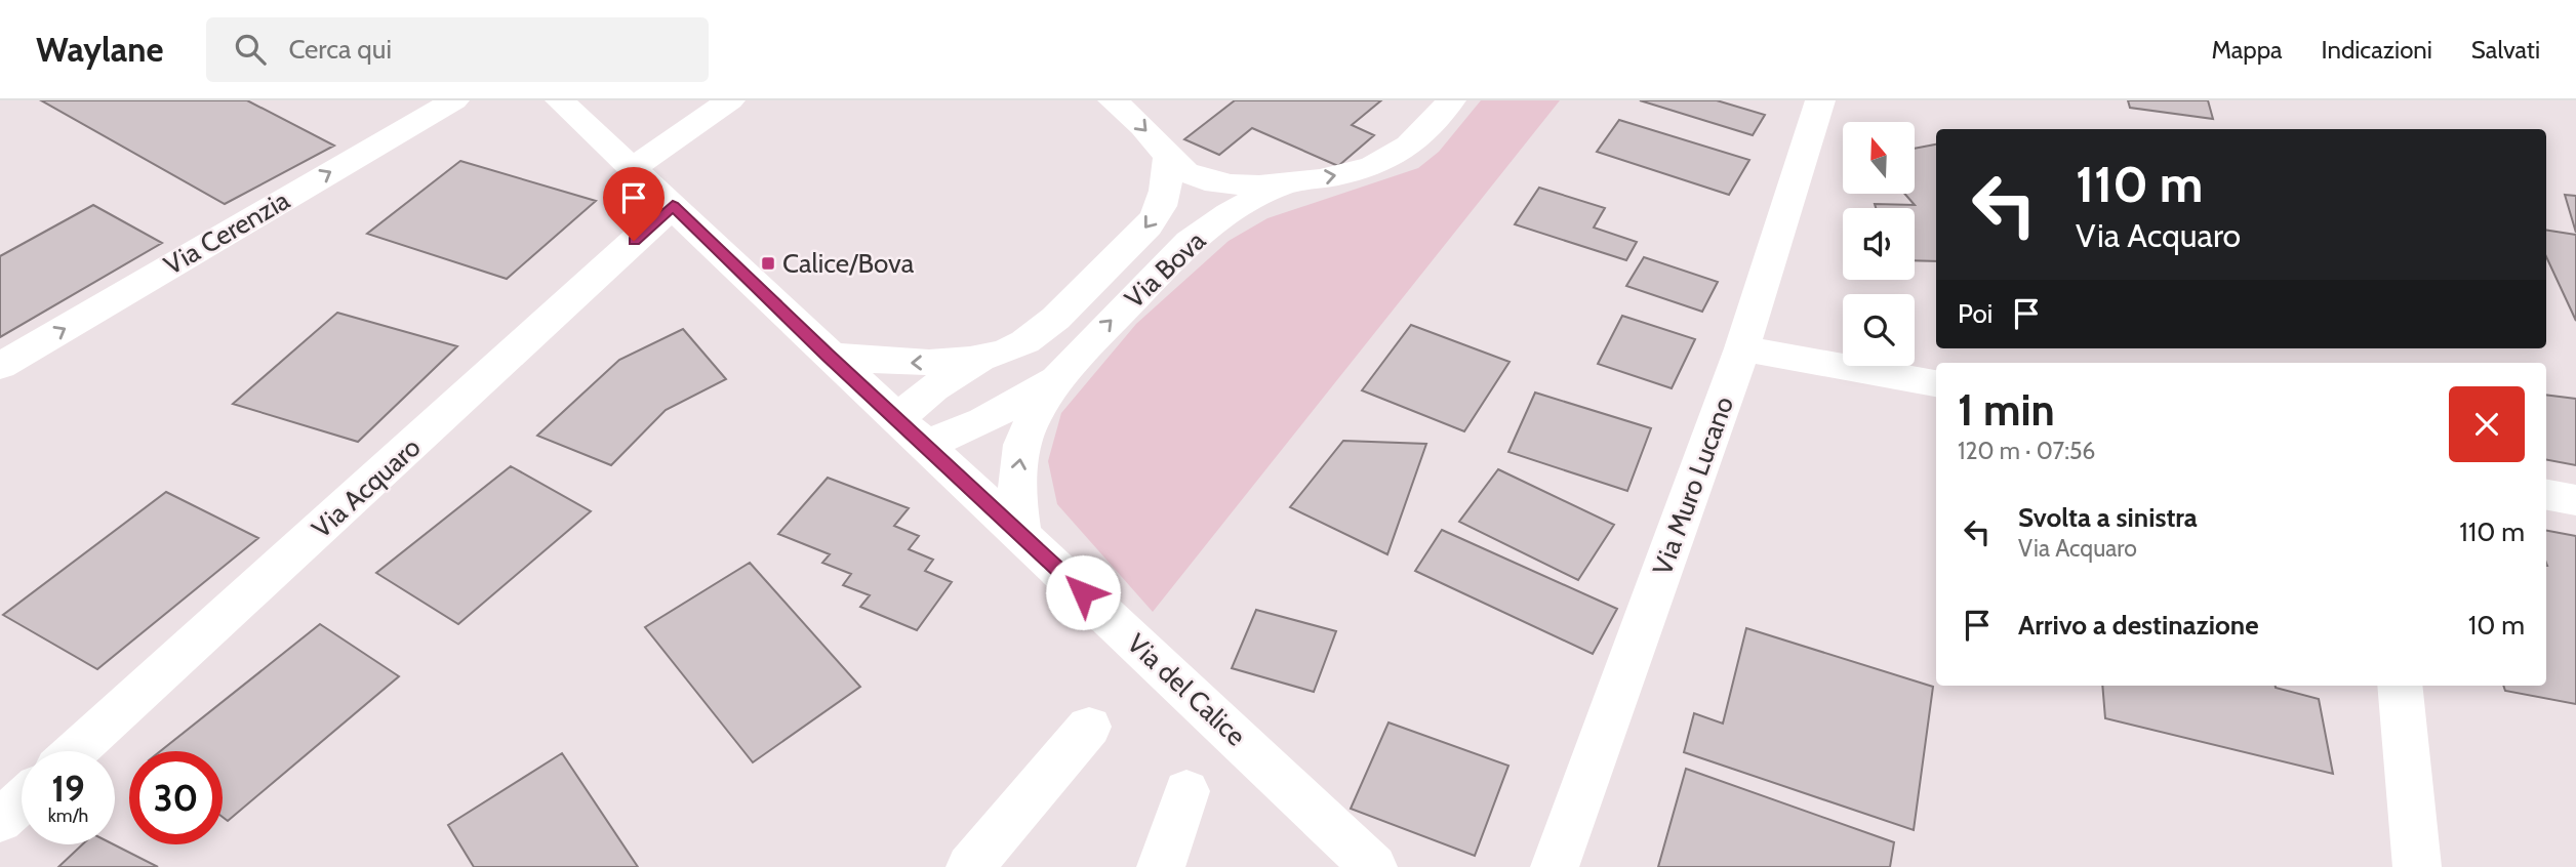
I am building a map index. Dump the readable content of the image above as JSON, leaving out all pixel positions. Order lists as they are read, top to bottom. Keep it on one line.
{"streets":{"street":["Via Cerenzia","Via Bova","Via Muro Lucano","Via Acquaro","Via del Calice"]},"crossings":[["Via Bova","Via del Calice"],["Via Acquaro","Via del Calice"]],"one_way":["Via Cerenzia"],"places":{"transit":["Calice/Bova"]},"north":"top","page":{"header":"Waylane","search":"Cerca qui","nav":["Mappa","Indicazioni","Salvati"],"turn":["110 m","Via Acquaro"],"then":"Poi","heading":["1 min","120 m · 07:56"],"list":[{"name":"Svolta a sinistra","note":"Via Acquaro","value":"110 m"},{"name":"Arrivo a destinazione","value":"10 m"}],"speed":"19 km/h","limit":"30"}}
